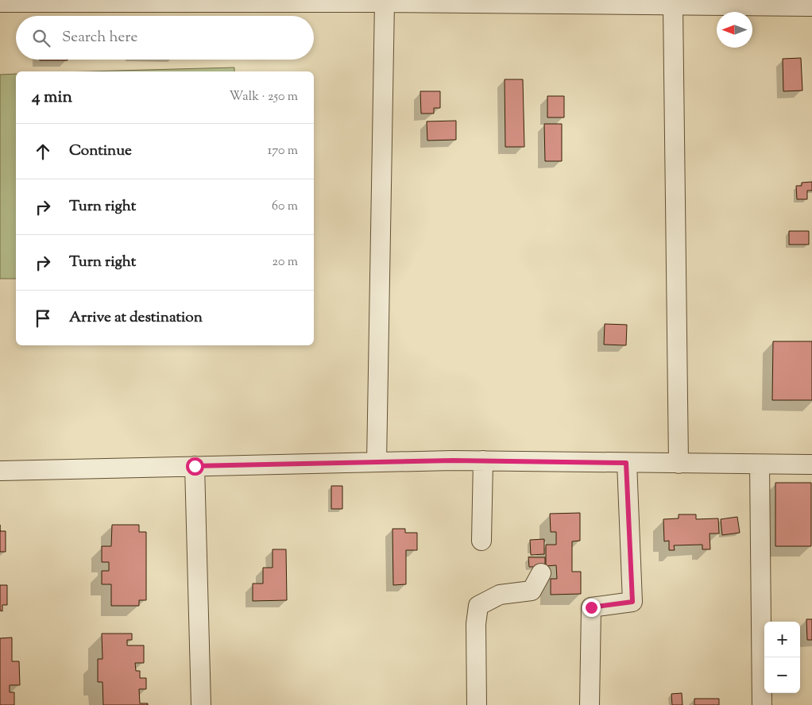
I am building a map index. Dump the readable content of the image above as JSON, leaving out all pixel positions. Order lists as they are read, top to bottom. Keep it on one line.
{"north":"left","page":{"search":"Search here","heading":["4 min","Walk · 250 m"],"list":[["Continue","170 m"],["Turn right","60 m"],["Turn right","20 m"],"Arrive at destination"],"map_buttons":["+","−"]}}
